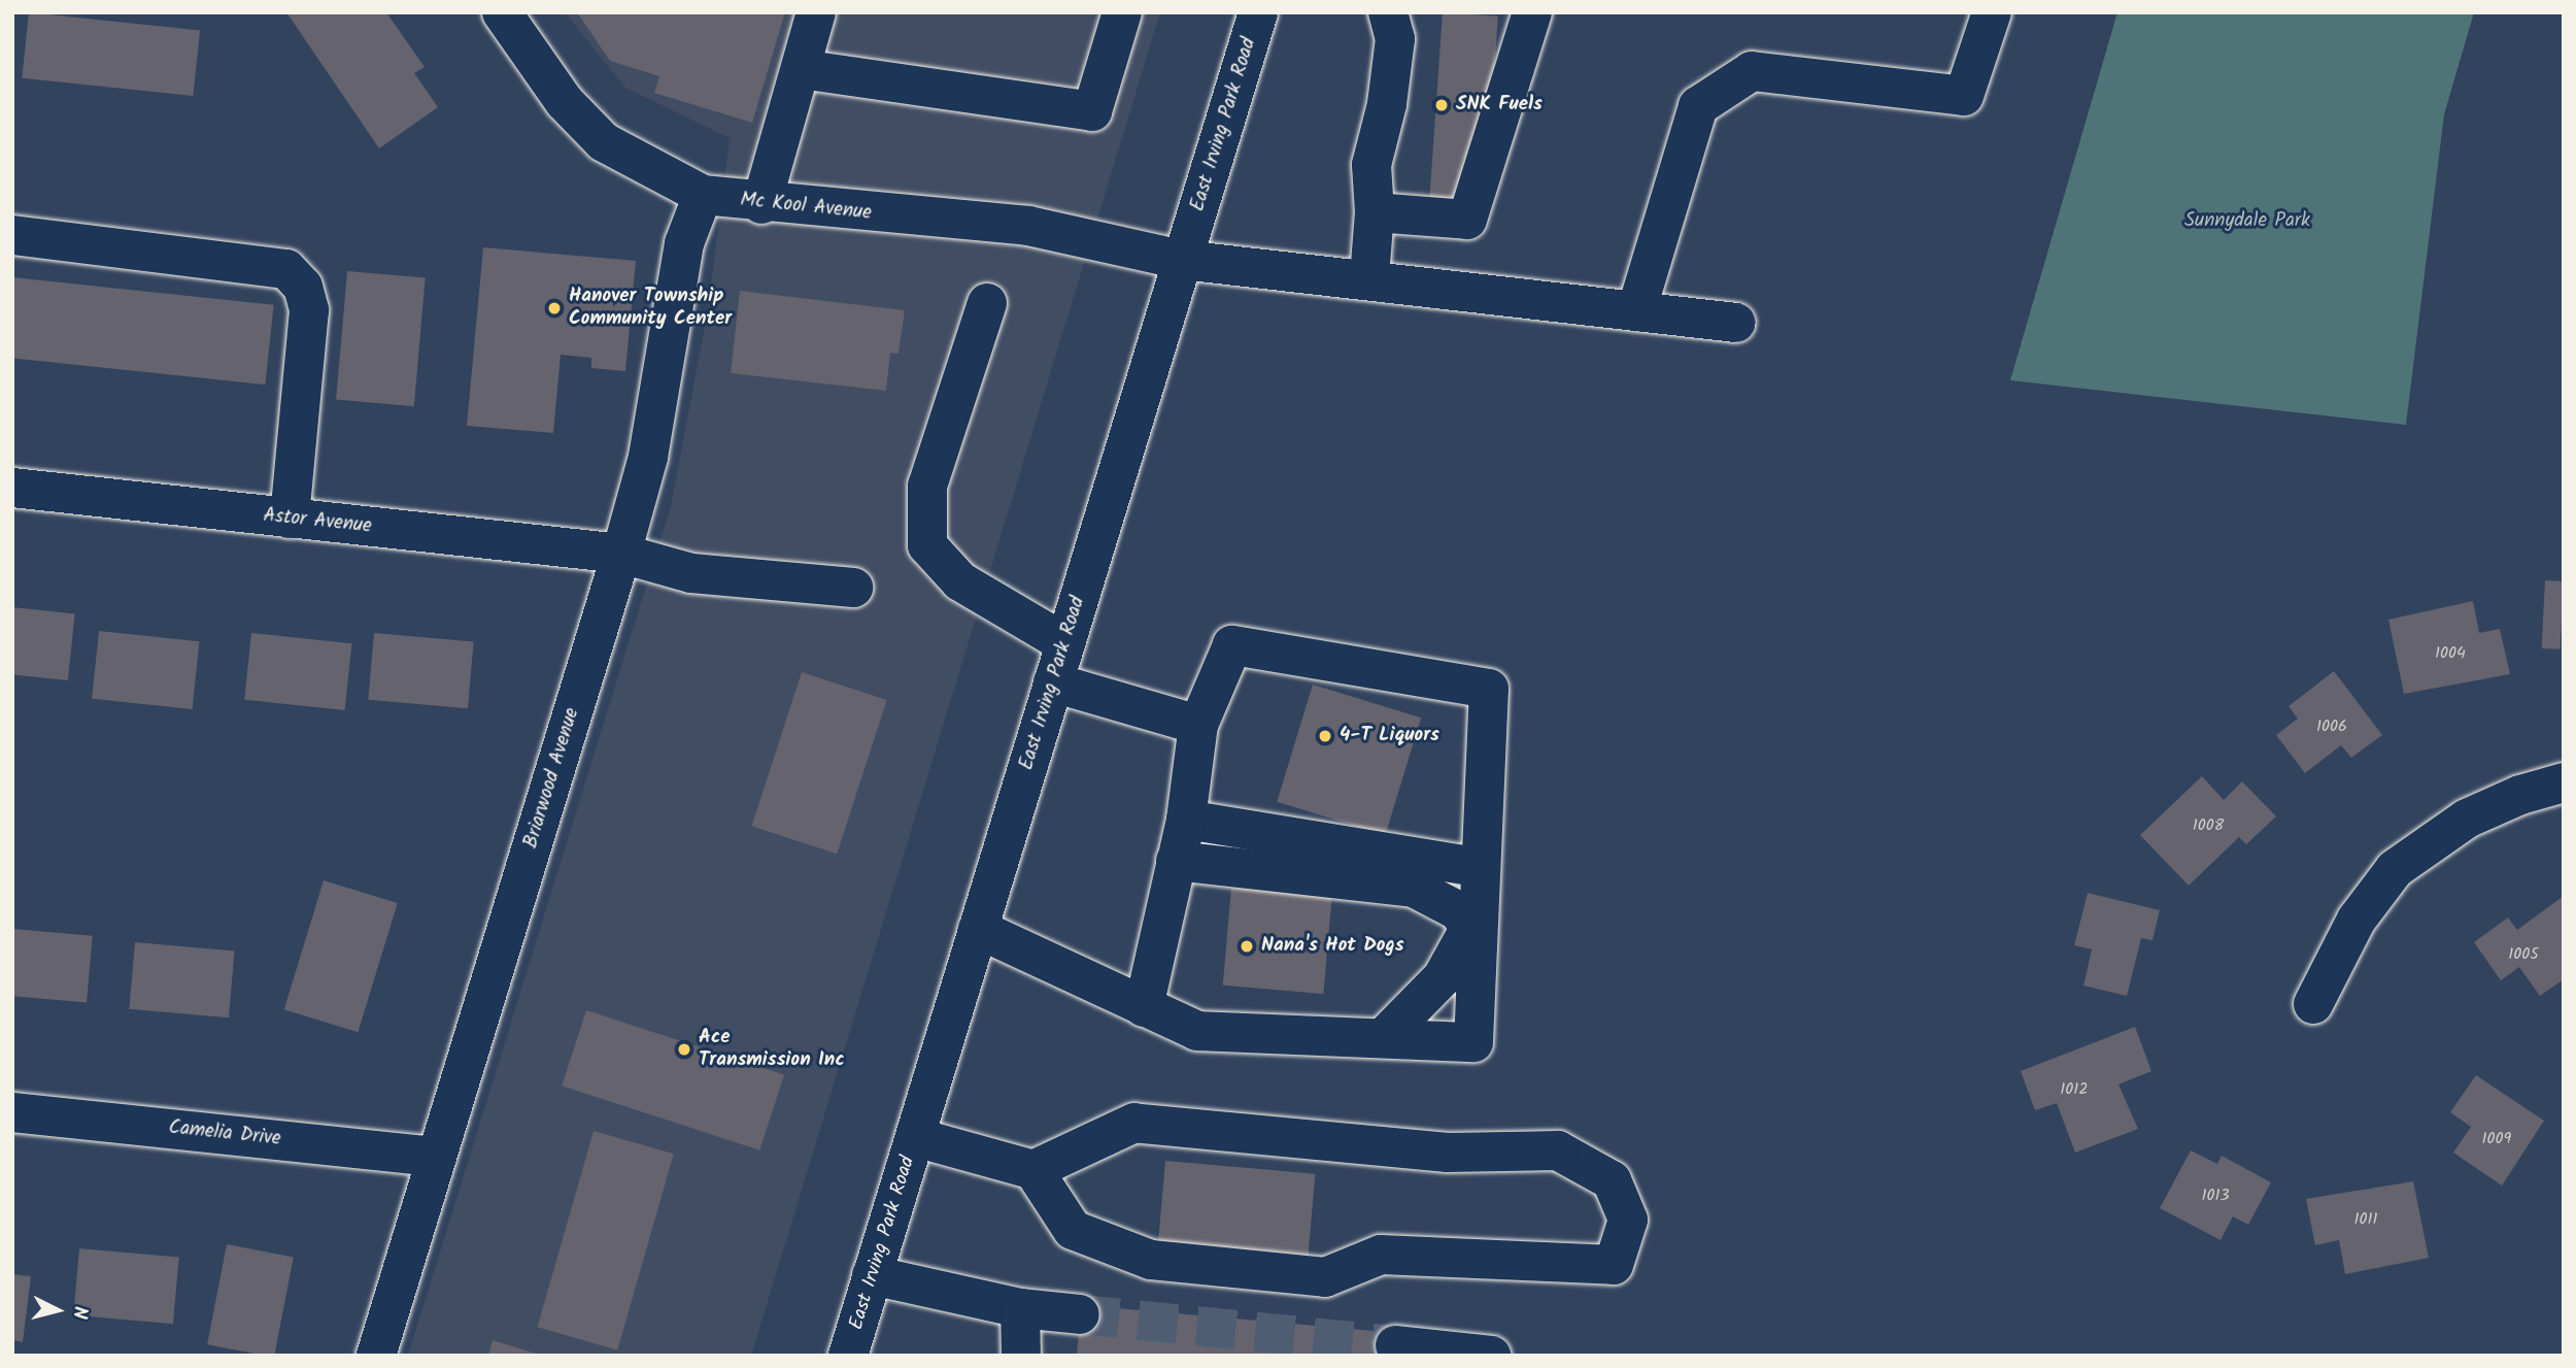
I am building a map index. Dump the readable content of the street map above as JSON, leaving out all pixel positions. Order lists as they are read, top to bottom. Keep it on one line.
{"streets":{"street":["East Irving Park Road","Mc Kool Avenue","Astor Avenue","Briarwood Avenue","Camelia Drive"]},"crossings":[["East Irving Park Road","Mc Kool Avenue"],["Mc Kool Avenue","Briarwood Avenue"],["Astor Avenue","Briarwood Avenue"],["Briarwood Avenue","Camelia Drive"]],"parks":["Sunnydale Park"],"places":["SNK Fuels","Hanover Township Community Center","4-T Liquors","Nana's Hot Dogs","Ace Transmission Inc"],"house_numbers":["1004","1006","1008","1005","1012","1009","1013","1011"],"north":"right"}
